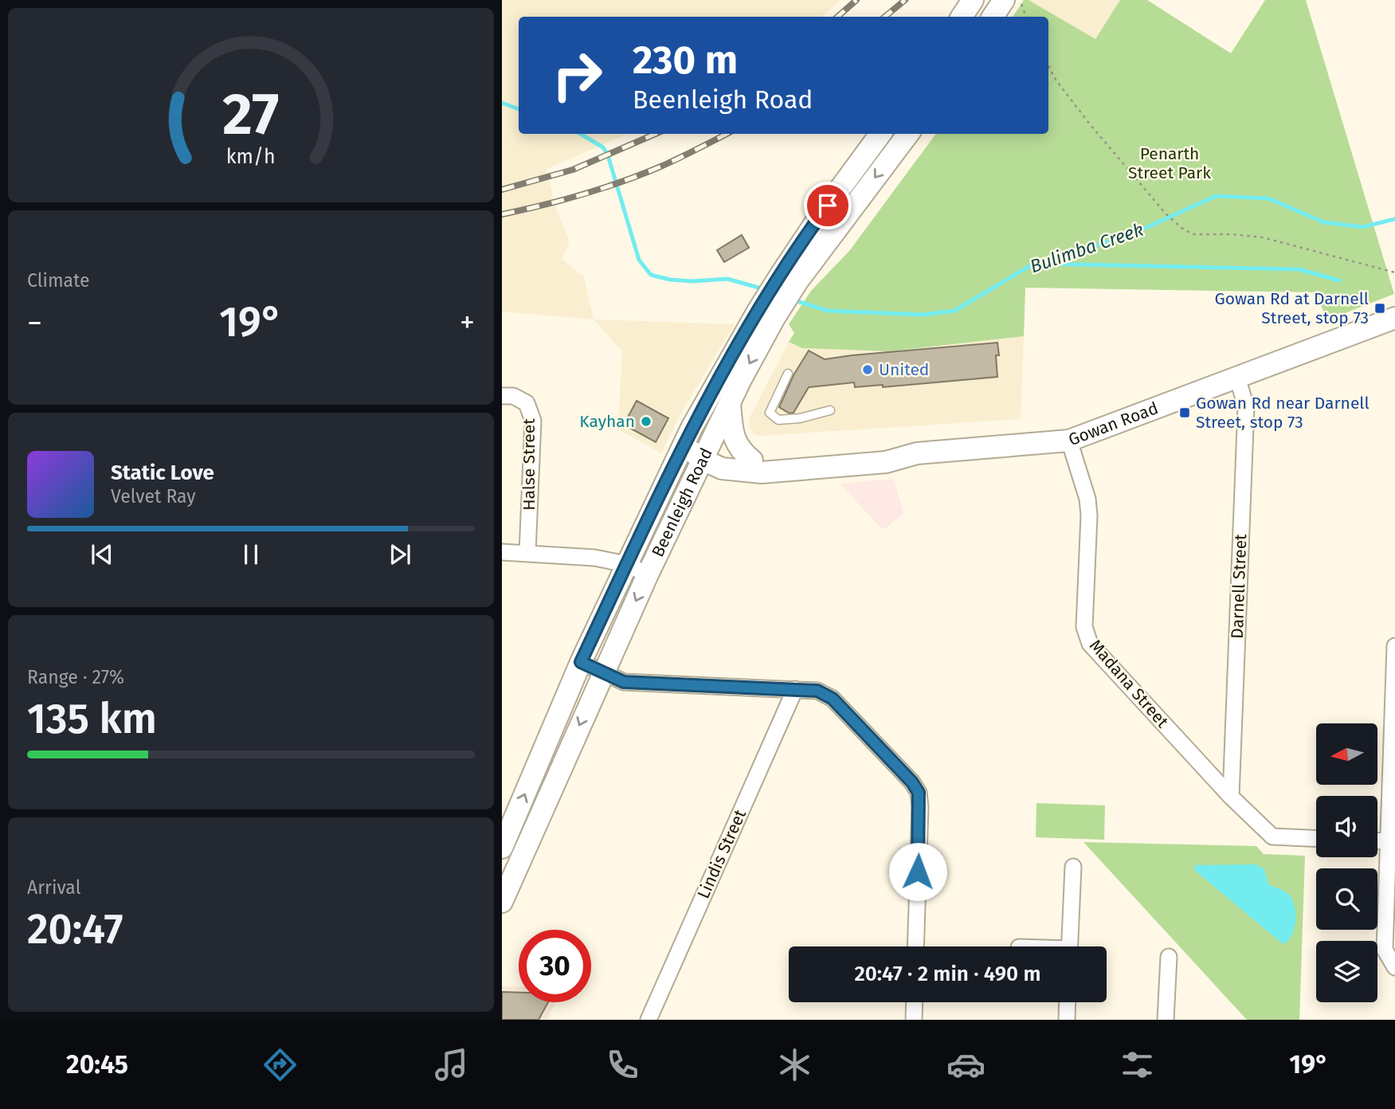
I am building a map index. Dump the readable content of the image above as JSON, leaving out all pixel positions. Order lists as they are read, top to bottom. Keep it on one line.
{"streets":{"main road":["Gowan Road","Beenleigh Road"],"street":["Halse Street","Darnell Street","Madana Street","Lindis Street"]},"crossings":[["Gowan Road","Beenleigh Road"],["Gowan Road","Darnell Street"],["Gowan Road","Madana Street"],["Darnell Street","Madana Street"]],"water":["Bulimba Creek"],"parks":["Penarth Street Park"],"places":{"transit":["Gowan Rd at Darnell Street, stop 73","Gowan Rd near Darnell Street, stop 73"],"other":["United","Kayhan"]},"north":"left","page":{"turn":["230 m","Beenleigh Road"],"tile":["Climate",["Range · 27%","135 km"],["Arrival","20:47"]],"heat":["−","19°","+"],"song":["Static Love","Velvet Ray"],"limit":"30","trip":"20:47 · 2 min · 490 m","tabs":["20:45","19°"],"gauge":["27","km/h"]}}
